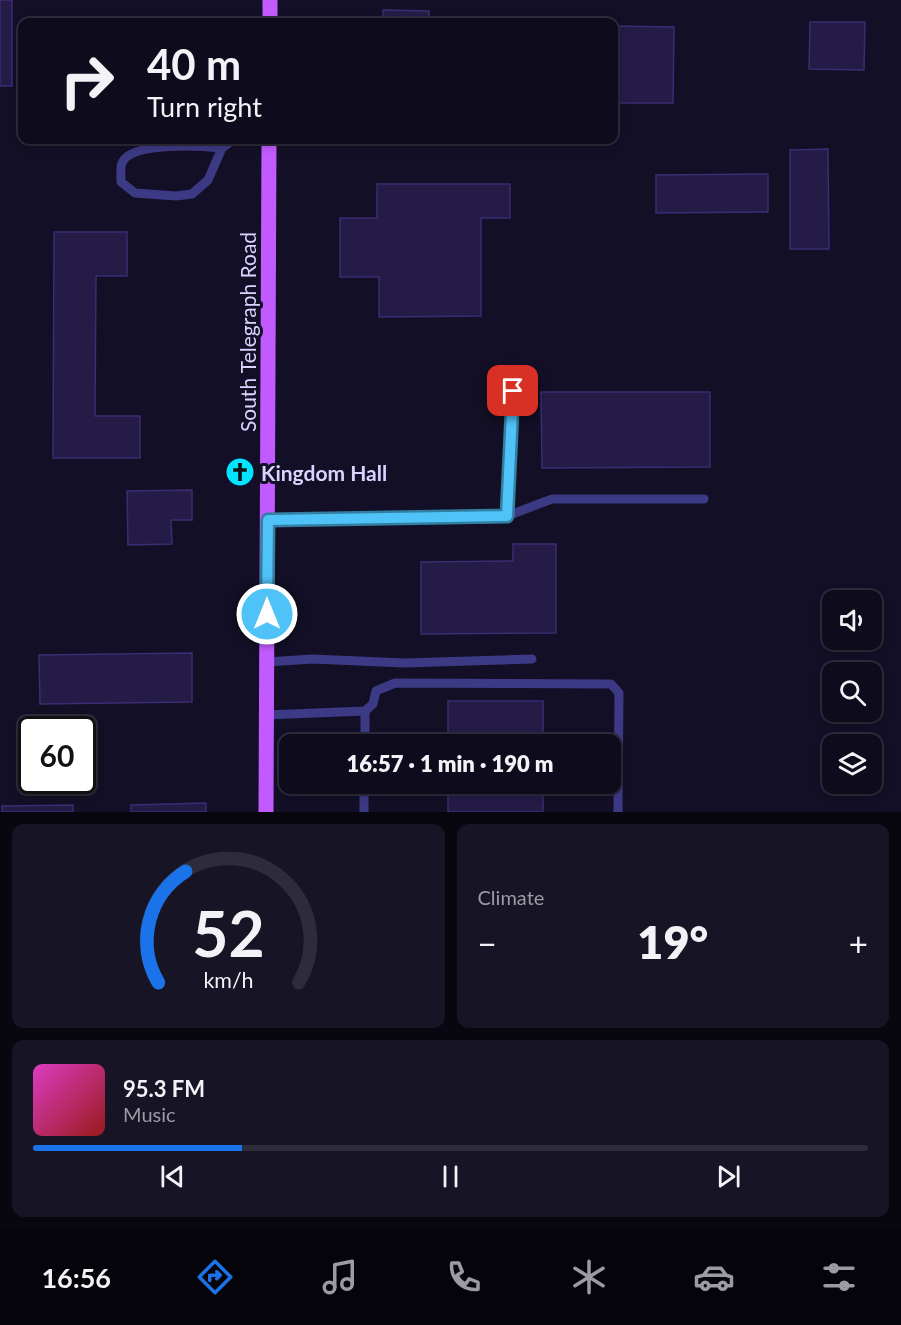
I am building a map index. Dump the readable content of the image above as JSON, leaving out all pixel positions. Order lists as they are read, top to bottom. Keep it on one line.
{"streets":{"main road":["South Telegraph Road"]},"places":{"church":["Kingdom Hall"]},"page":{"turn":["40 m","Turn right"],"limit":"60","trip":"16:57 · 1 min · 190 m","tile":"Climate","heat":["−","19°","+"],"song":["95.3 FM","Music"],"tabs":"16:56","gauge":["52","km/h"]}}
